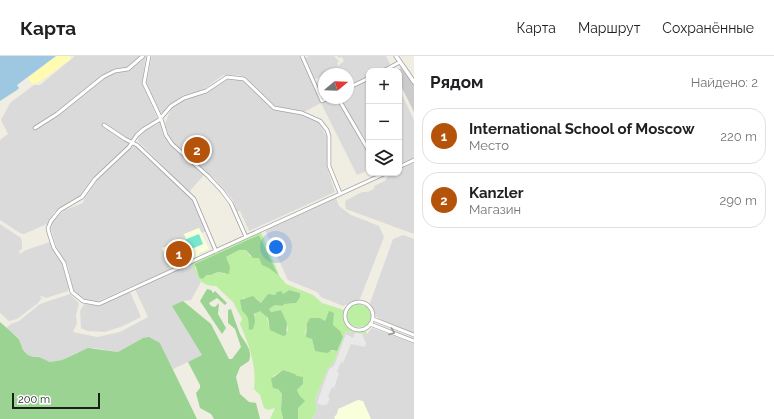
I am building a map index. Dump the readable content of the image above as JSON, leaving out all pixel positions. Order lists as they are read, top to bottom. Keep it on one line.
{"scale_bar":"200 m","north":"right","page":{"header":"Карта","nav":["Карта","Маршрут","Сохранённые"],"heading":["Рядом","Найдено: 2"],"map_buttons":["+","−"],"list":[{"mark":"1","name":"International School of Moscow","note":"Место","value":"220 m"},{"mark":"2","name":"Kanzler","note":"Магазин","value":"290 m"}],"pins":["2","1"],"scale":"200 m"}}
